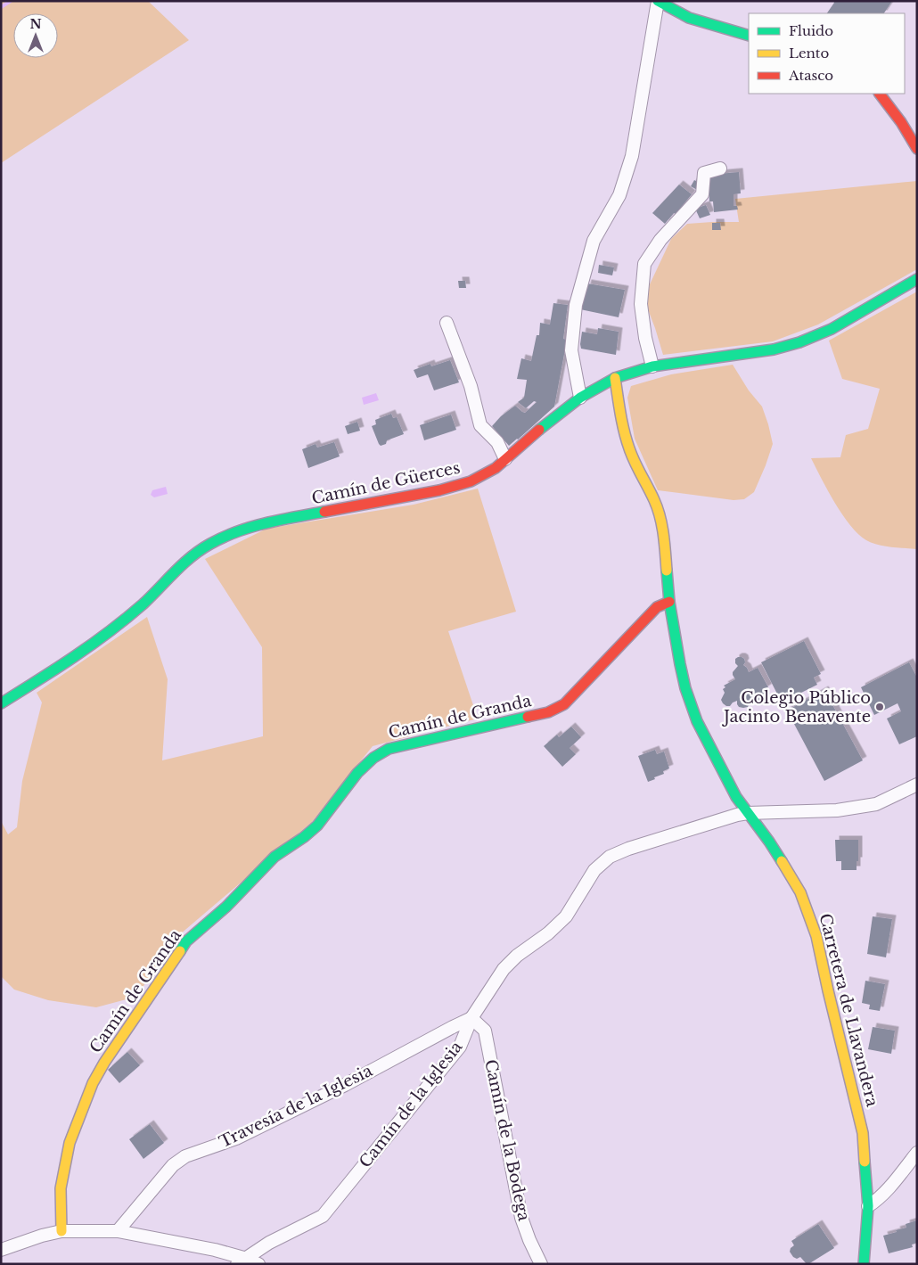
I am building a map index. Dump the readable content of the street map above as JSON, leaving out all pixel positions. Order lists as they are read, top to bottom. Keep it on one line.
{"streets":{"street":["Camín de Güerces","Camín de Granda","Carretera de Llavandera","Camín de la Iglesia","Travesía de la Iglesia","Camín de la Bodega"]},"crossings":[["Camín de Güerces","Carretera de Llavandera"],["Camín de Granda","Carretera de Llavandera"],["Carretera de Llavandera","Camín de la Iglesia"],["Camín de la Iglesia","Travesía de la Iglesia"],["Camín de la Iglesia","Camín de la Bodega"],["Travesía de la Iglesia","Camín de la Bodega"]],"places":["Colegio Público Jacinto Benavente"],"legend":["Fluido","Lento","Atasco"],"north":"top"}
